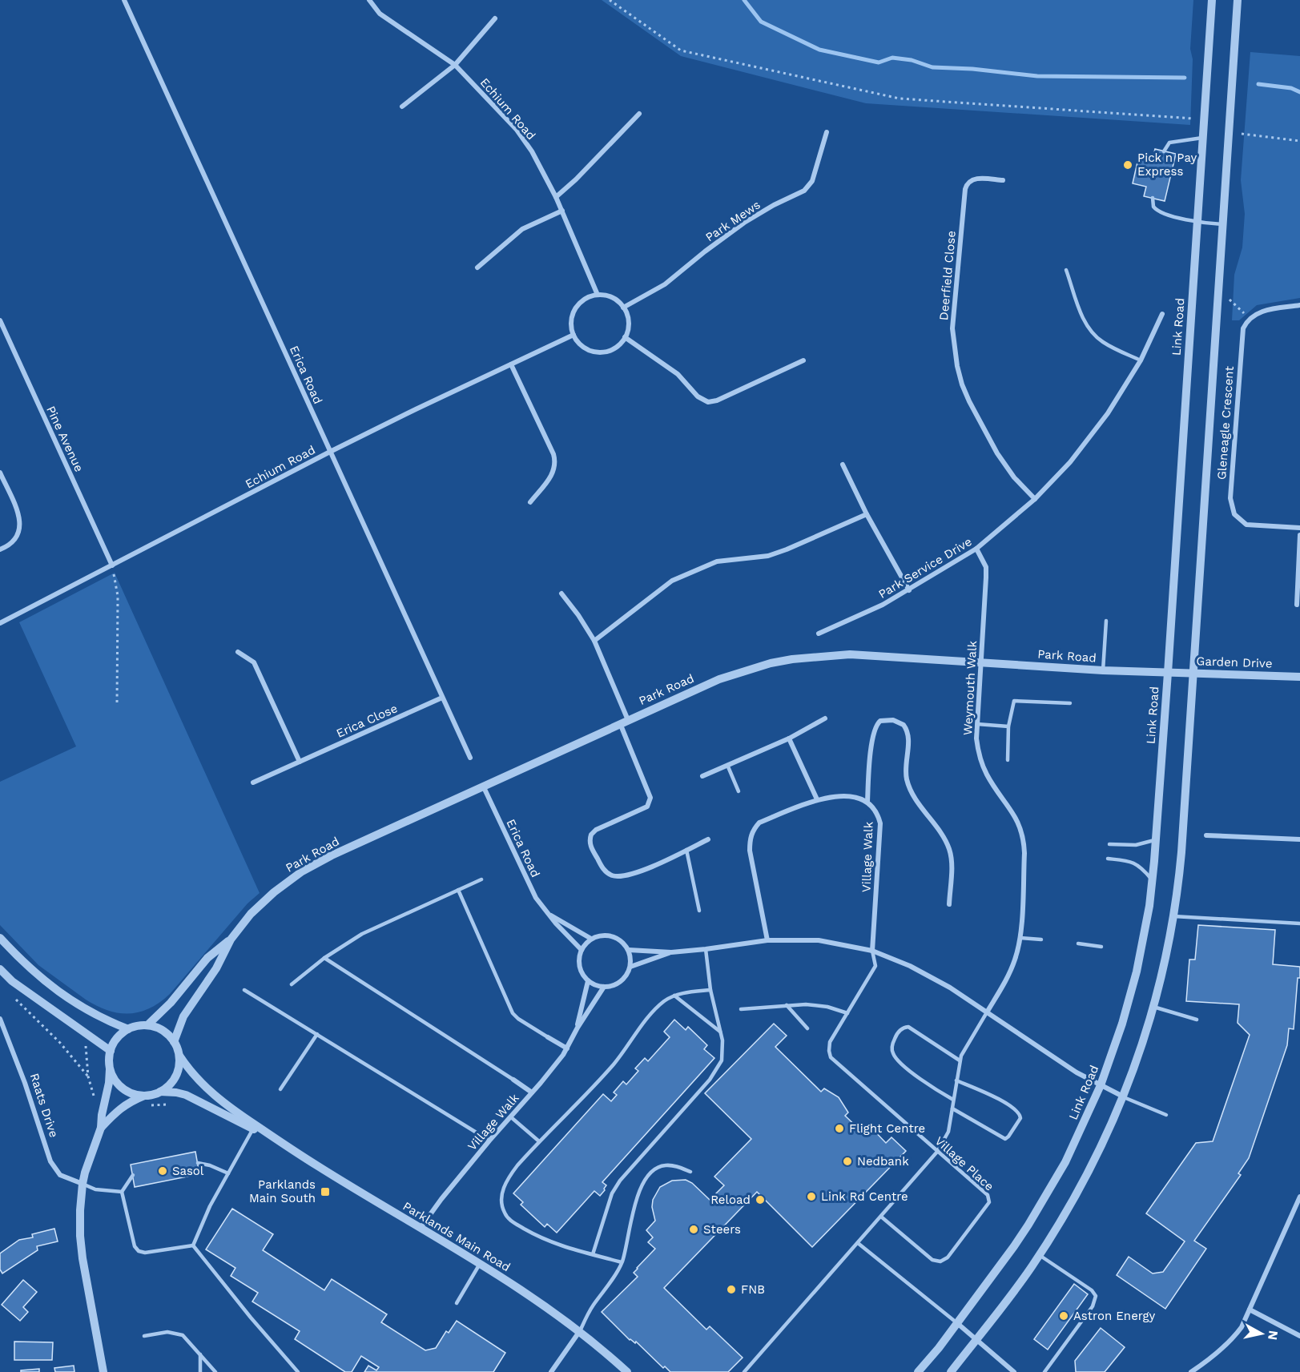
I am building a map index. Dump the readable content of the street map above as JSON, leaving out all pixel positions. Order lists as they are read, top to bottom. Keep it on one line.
{"streets":{"street":["Echium Road","Park Mews","Deerfield Close","Link Road","Erica Road","Gleneagle Crescent","Pine Avenue","Park Service Drive","Park Road","Garden Drive","Weymouth Walk","Erica Close","Village Walk","Raats Drive","Parklands Main Road"],"lane":["Village Place"]},"crossings":[["Echium Road","Park Mews"],["Echium Road","Erica Road"],["Echium Road","Pine Avenue"],["Deerfield Close","Park Service Drive"],["Link Road","Park Road"],["Link Road","Garden Drive"],["Erica Road","Park Road"],["Erica Road","Erica Close"],["Erica Road","Village Walk"],["Park Service Drive","Weymouth Walk"],["Park Road","Garden Drive"],["Park Road","Weymouth Walk"],["Park Road","Parklands Main Road"],["Village Walk","Parklands Main Road"]],"places":{"other":["Pick n Pay Express","Flight Centre","Nedbank","Sasol","Link Rd Centre","Reload","Steers","FNB","Astron Energy"],"transit":["Parklands Main South"]},"north":"right"}
